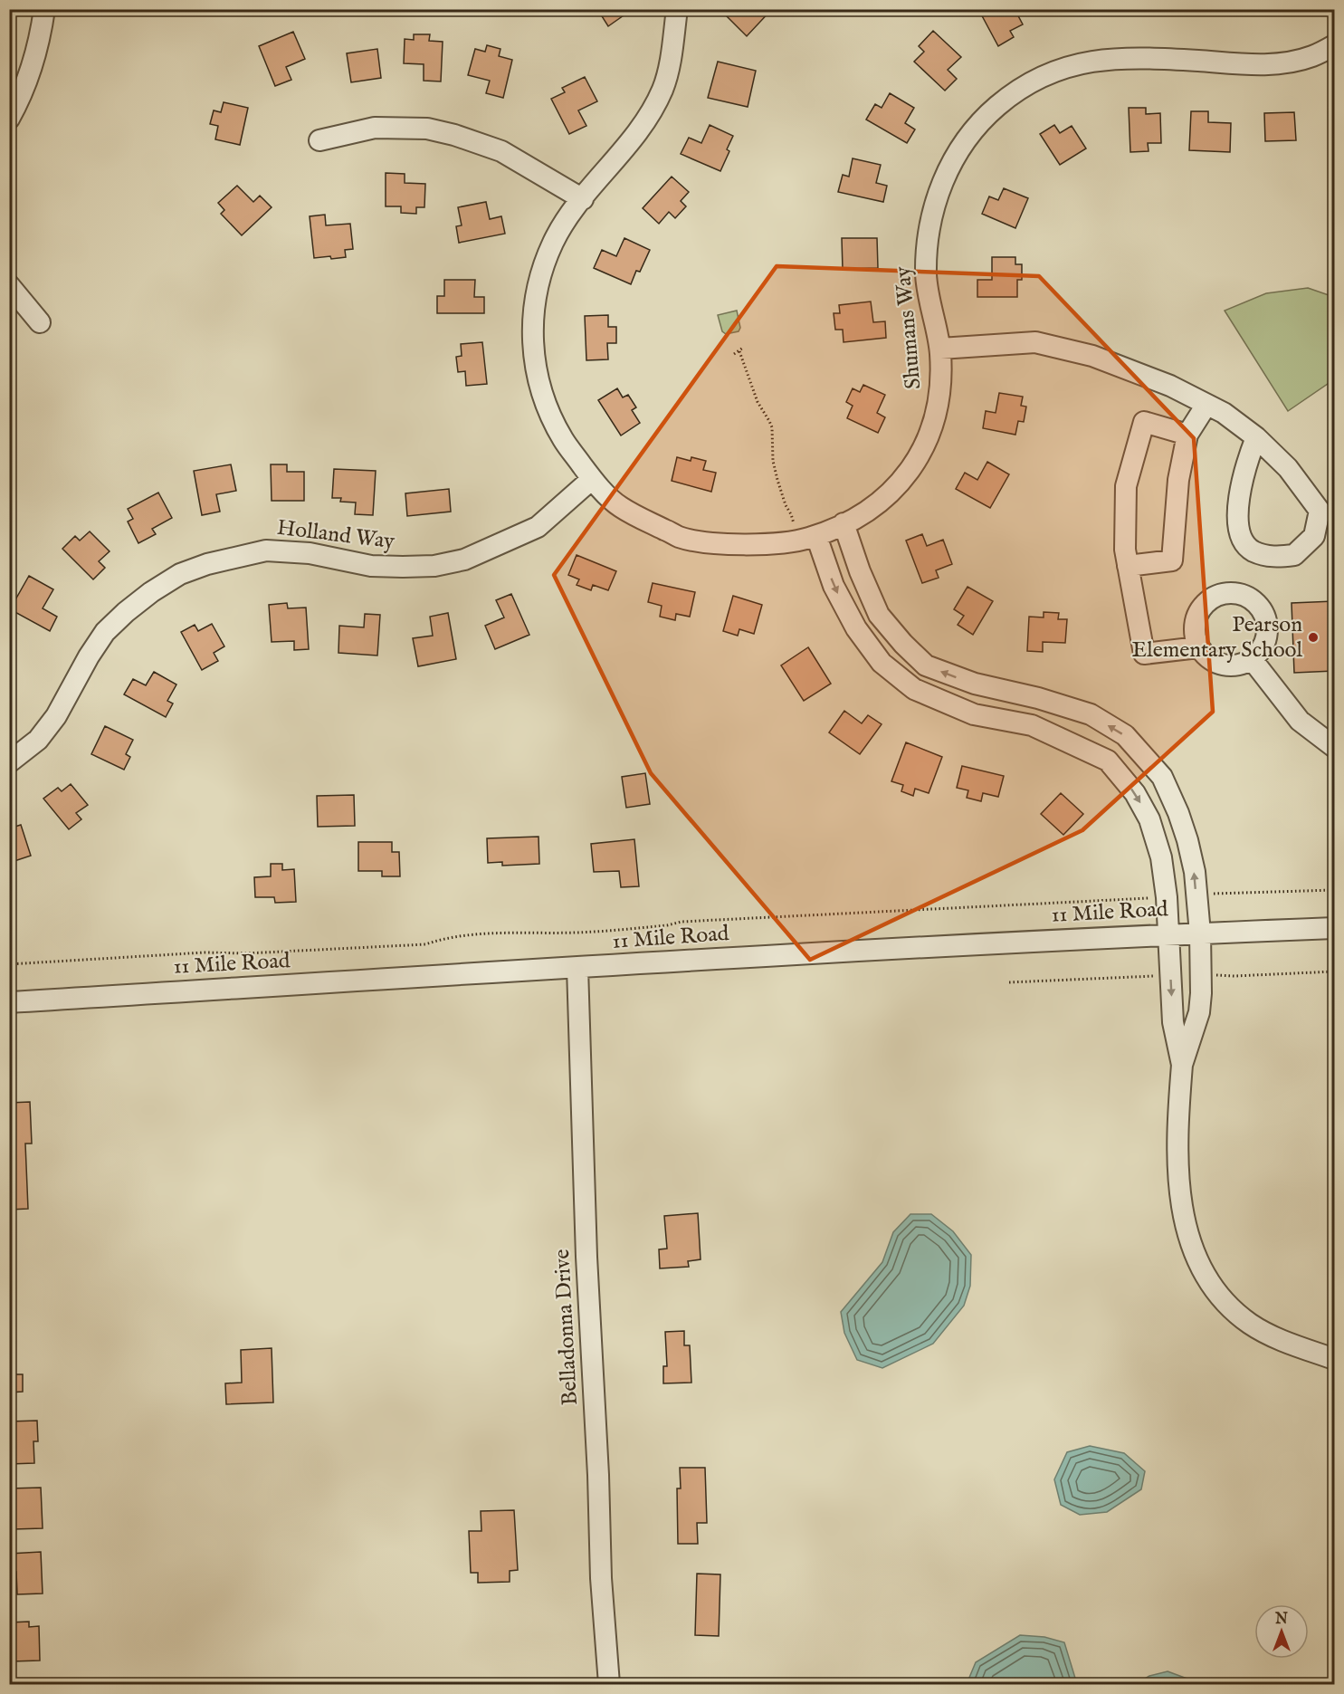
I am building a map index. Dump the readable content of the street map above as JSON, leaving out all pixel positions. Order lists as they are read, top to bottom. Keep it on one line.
{"streets":{"street":["Shumans Way","Holland Way","11 Mile Road","Belladonna Drive"]},"crossings":[["11 Mile Road","Belladonna Drive"]],"places":["Pearson Elementary School"],"north":"top"}
